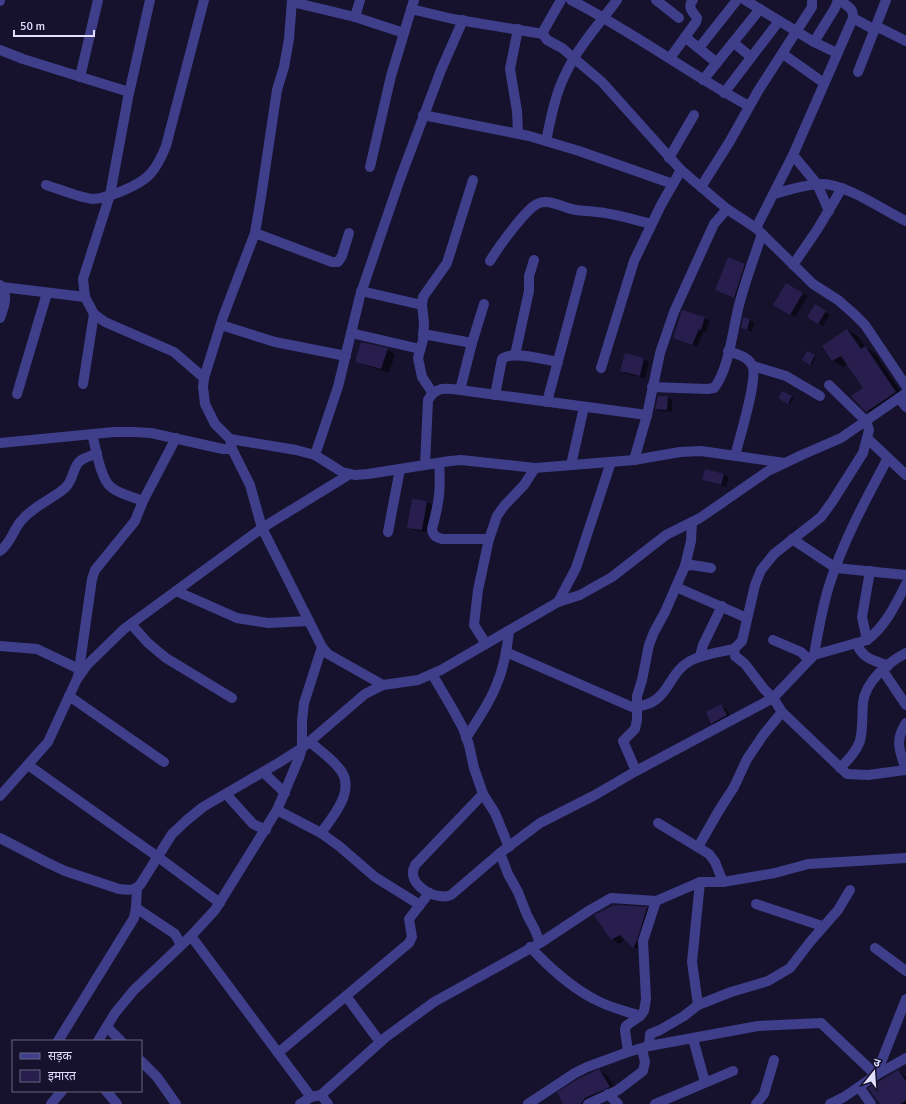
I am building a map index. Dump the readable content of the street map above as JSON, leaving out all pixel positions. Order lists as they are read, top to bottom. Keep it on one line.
{"legend":["सड़क","इमारत"],"scale_bar":"50 m","north":"top"}
